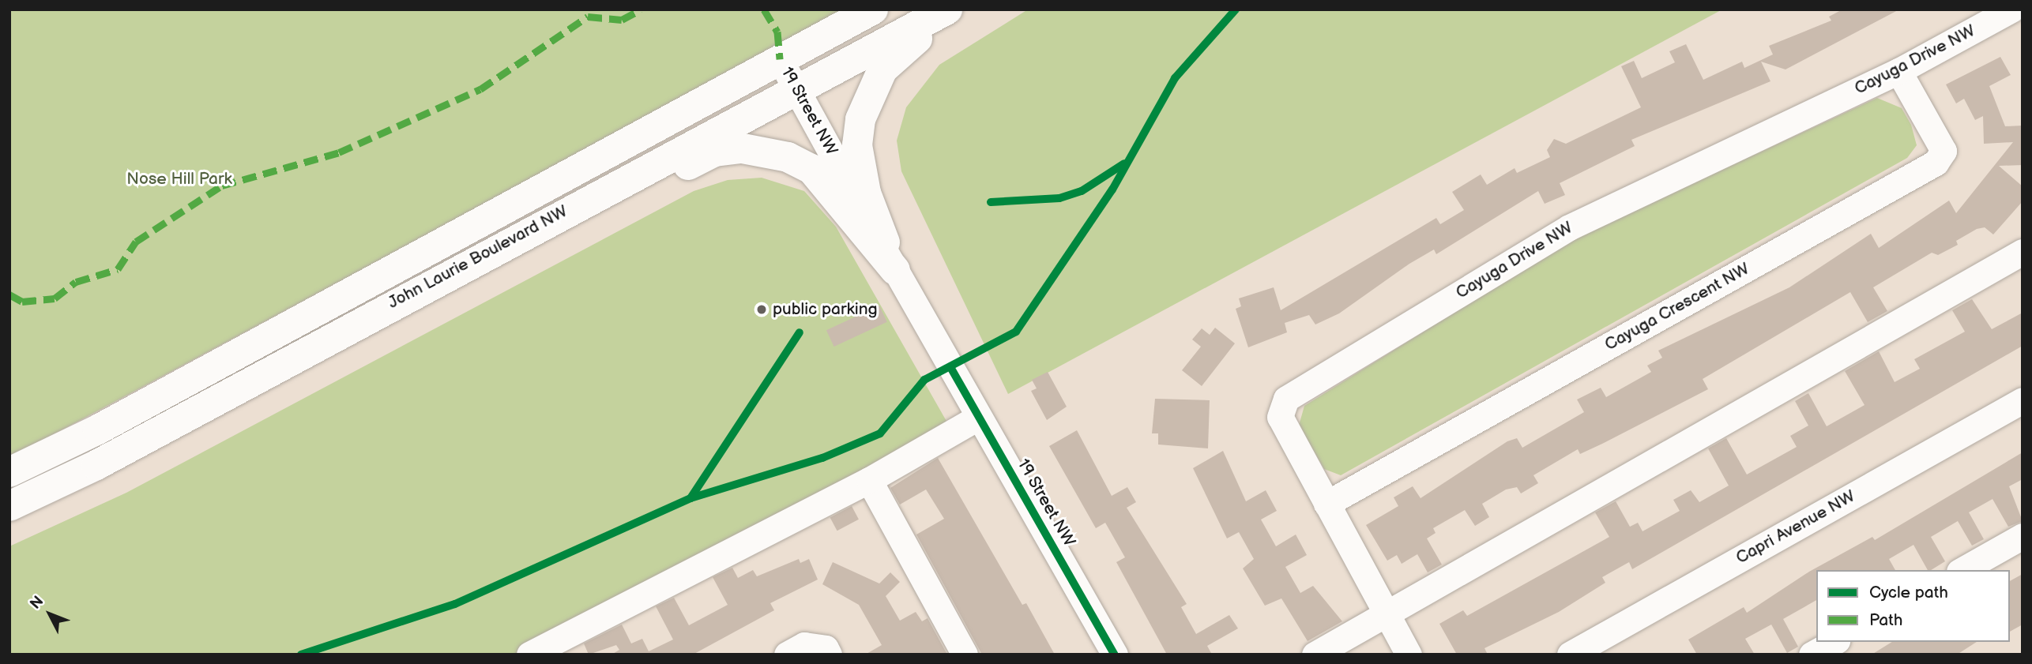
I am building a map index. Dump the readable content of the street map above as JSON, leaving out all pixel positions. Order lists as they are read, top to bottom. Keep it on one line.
{"streets":{"main road":["John Laurie Boulevard NW"],"street":["Cayuga Drive NW","19 Street NW","Cayuga Crescent NW","Capri Avenue NW"]},"crossings":[["Cayuga Drive NW","Cayuga Crescent NW"],["19 Street NW","John Laurie Boulevard NW"]],"parks":["Nose Hill Park"],"places":["public parking"],"legend":["Cycle path","Path"],"north":"top left"}
